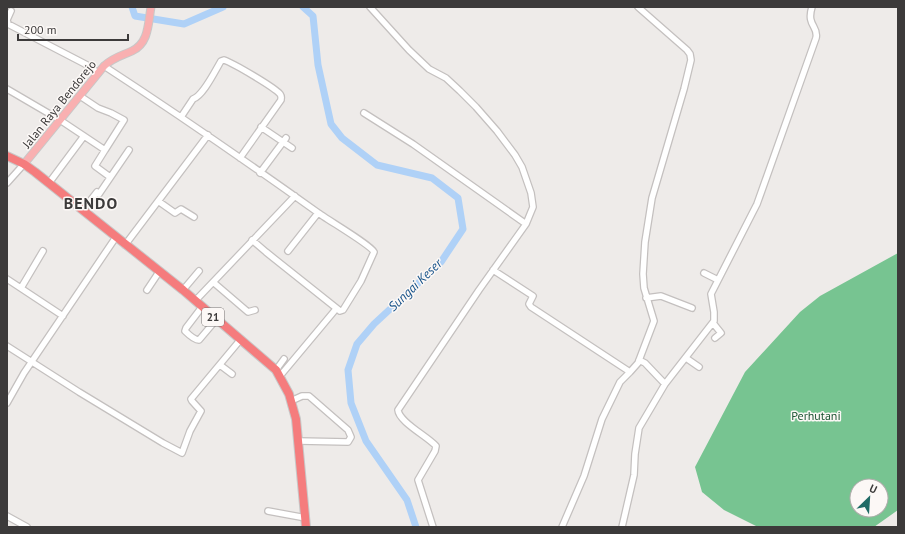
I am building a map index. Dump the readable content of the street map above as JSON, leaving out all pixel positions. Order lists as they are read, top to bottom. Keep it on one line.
{"streets":{"highway":["21"],"main road":["Jalan Raya Bendorejo"]},"crossings":[["Jalan Raya Bendorejo","21"]],"districts":["BENDO"],"water":["Sungai Keser"],"parks":["Perhutani"],"scale_bar":"200 m","north":"top right"}
